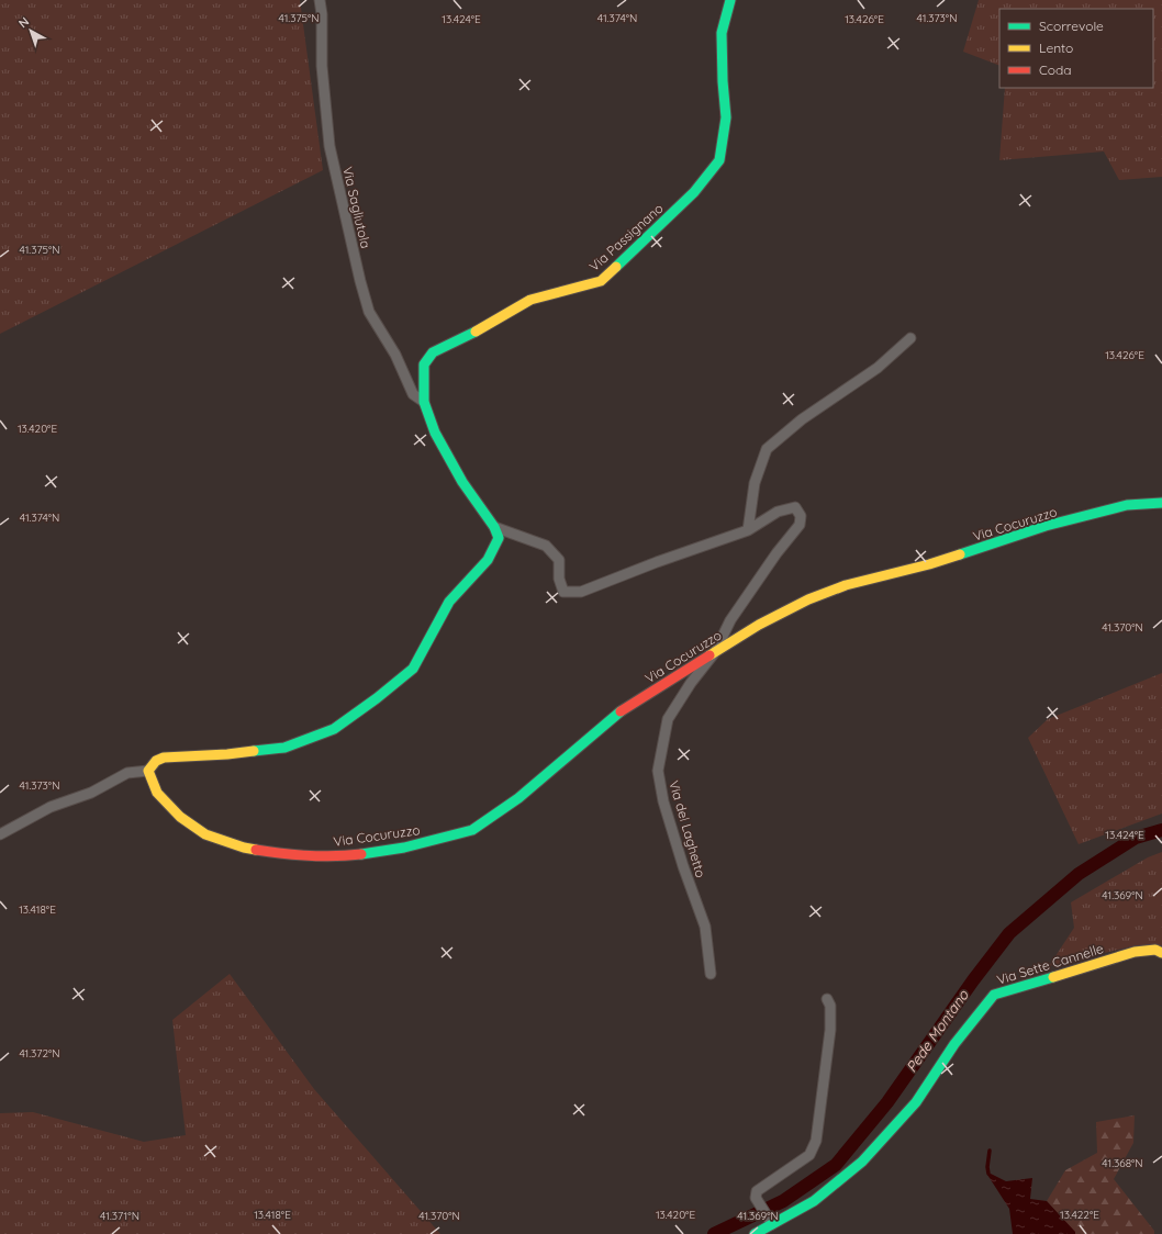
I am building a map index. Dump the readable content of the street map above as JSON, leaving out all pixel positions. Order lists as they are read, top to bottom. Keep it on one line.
{"streets":{"street":["Via Sagliutola","Via Passignano","Via Cocuruzzo","Via del Laghetto","Via Sette Cannelle"]},"crossings":[["Via Sagliutola","Via Passignano"],["Via Cocuruzzo","Via del Laghetto"]],"water":["Pede Montano"],"legend":["Scorrevole","Lento","Coda"],"north":"top left","coordinates":["41.375°N","41.374°N","41.373°N","13.424°E","13.426°E","13.420°E","41.370°N","41.369°N","13.418°E","41.372°N","41.368°N","13.422°E","41.371°N"]}
